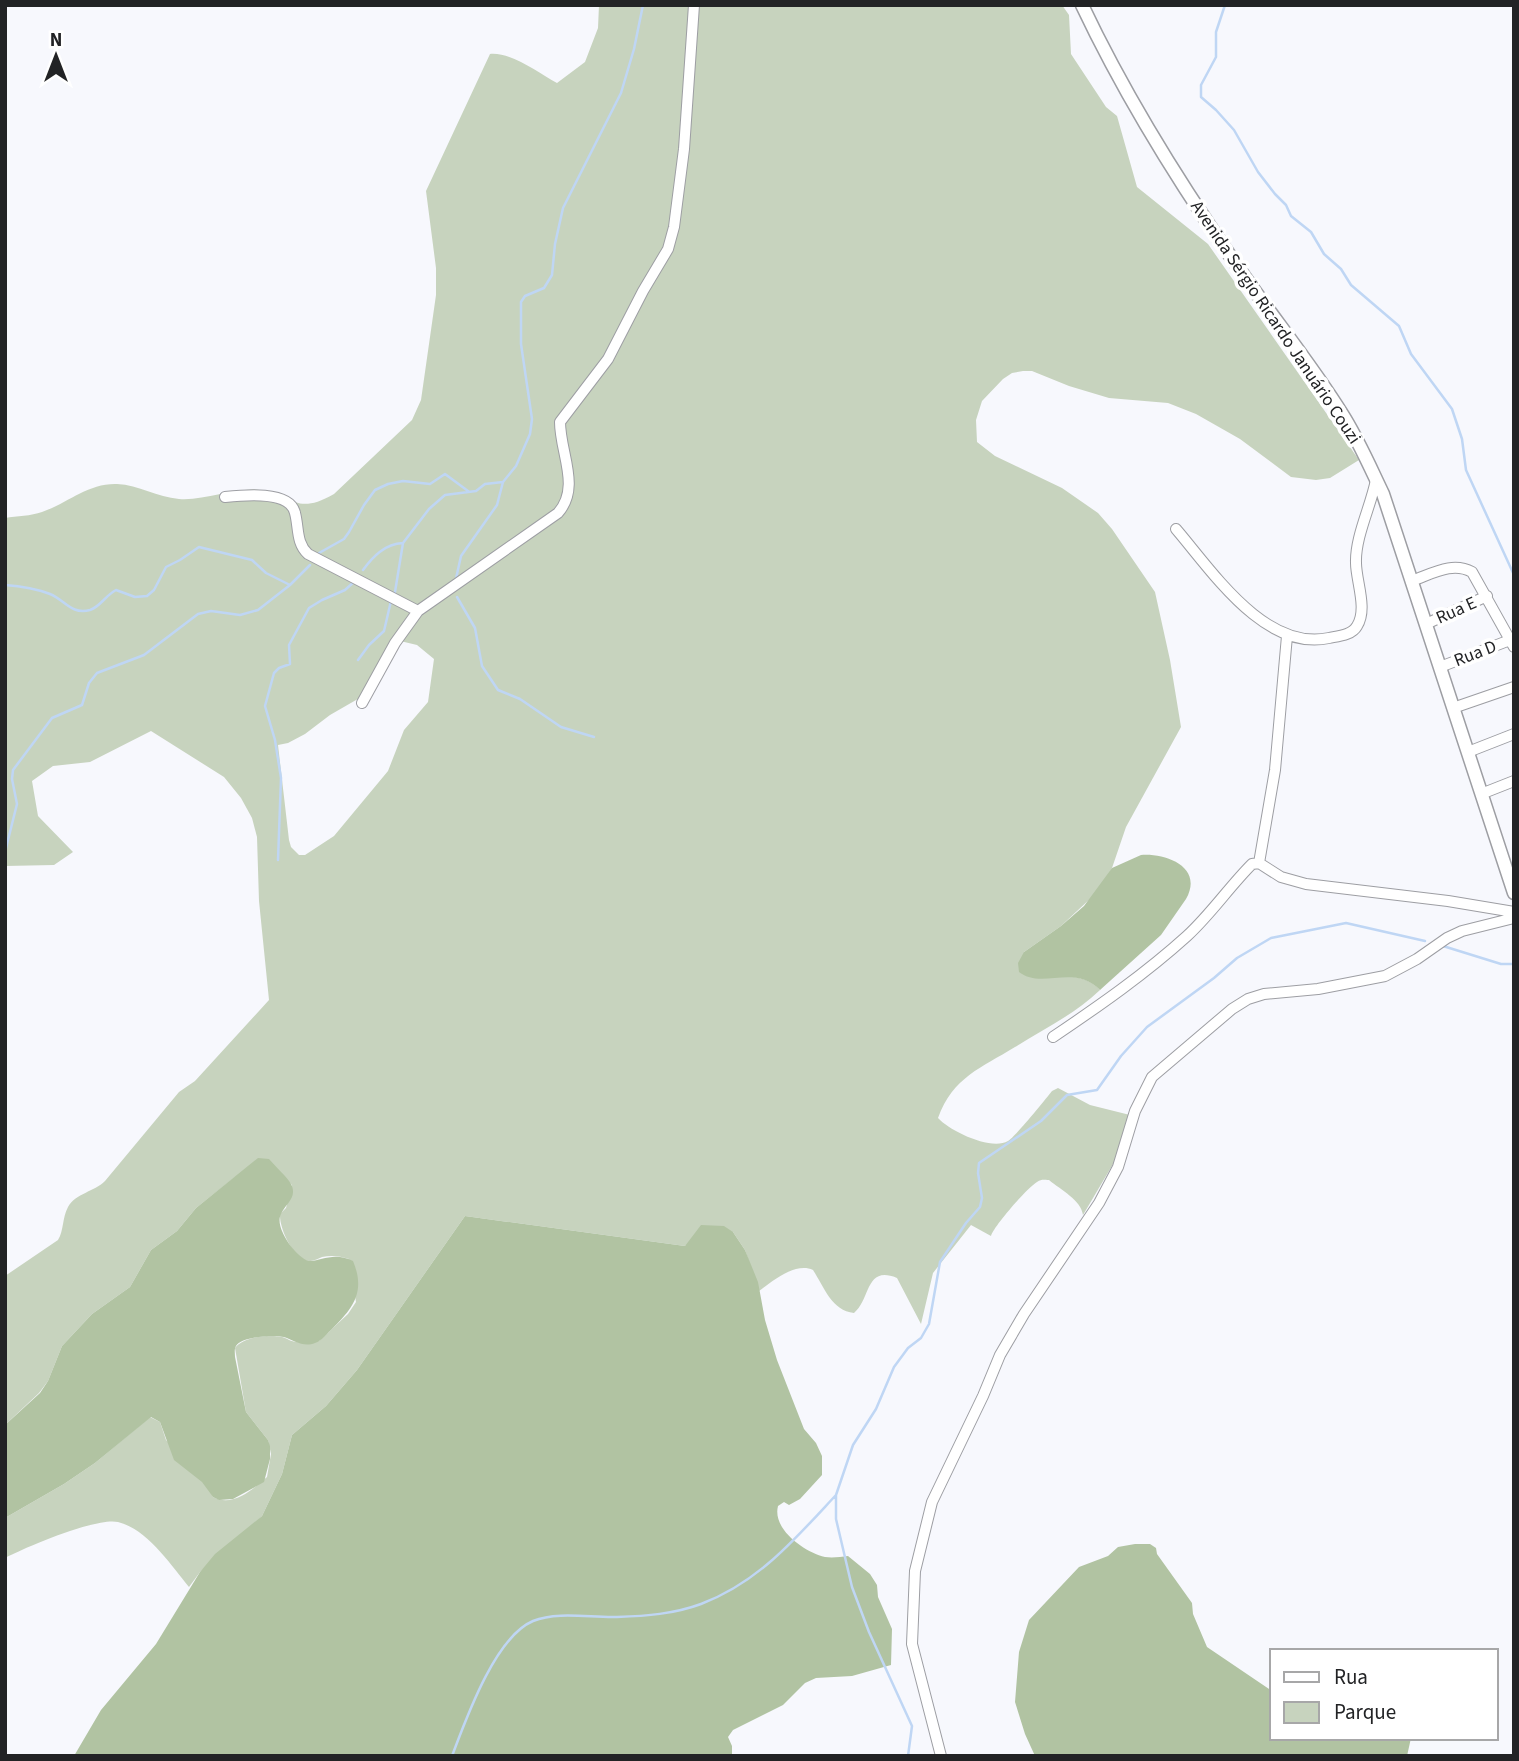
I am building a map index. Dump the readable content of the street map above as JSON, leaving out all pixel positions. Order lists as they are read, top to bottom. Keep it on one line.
{"streets":{"street":["Avenida Sérgio Ricardo Januário Couzi","Rua E","Rua D"]},"crossings":[["Avenida Sérgio Ricardo Januário Couzi","Rua E"],["Avenida Sérgio Ricardo Januário Couzi","Rua D"]],"legend":["Rua","Parque"],"north":"top"}
